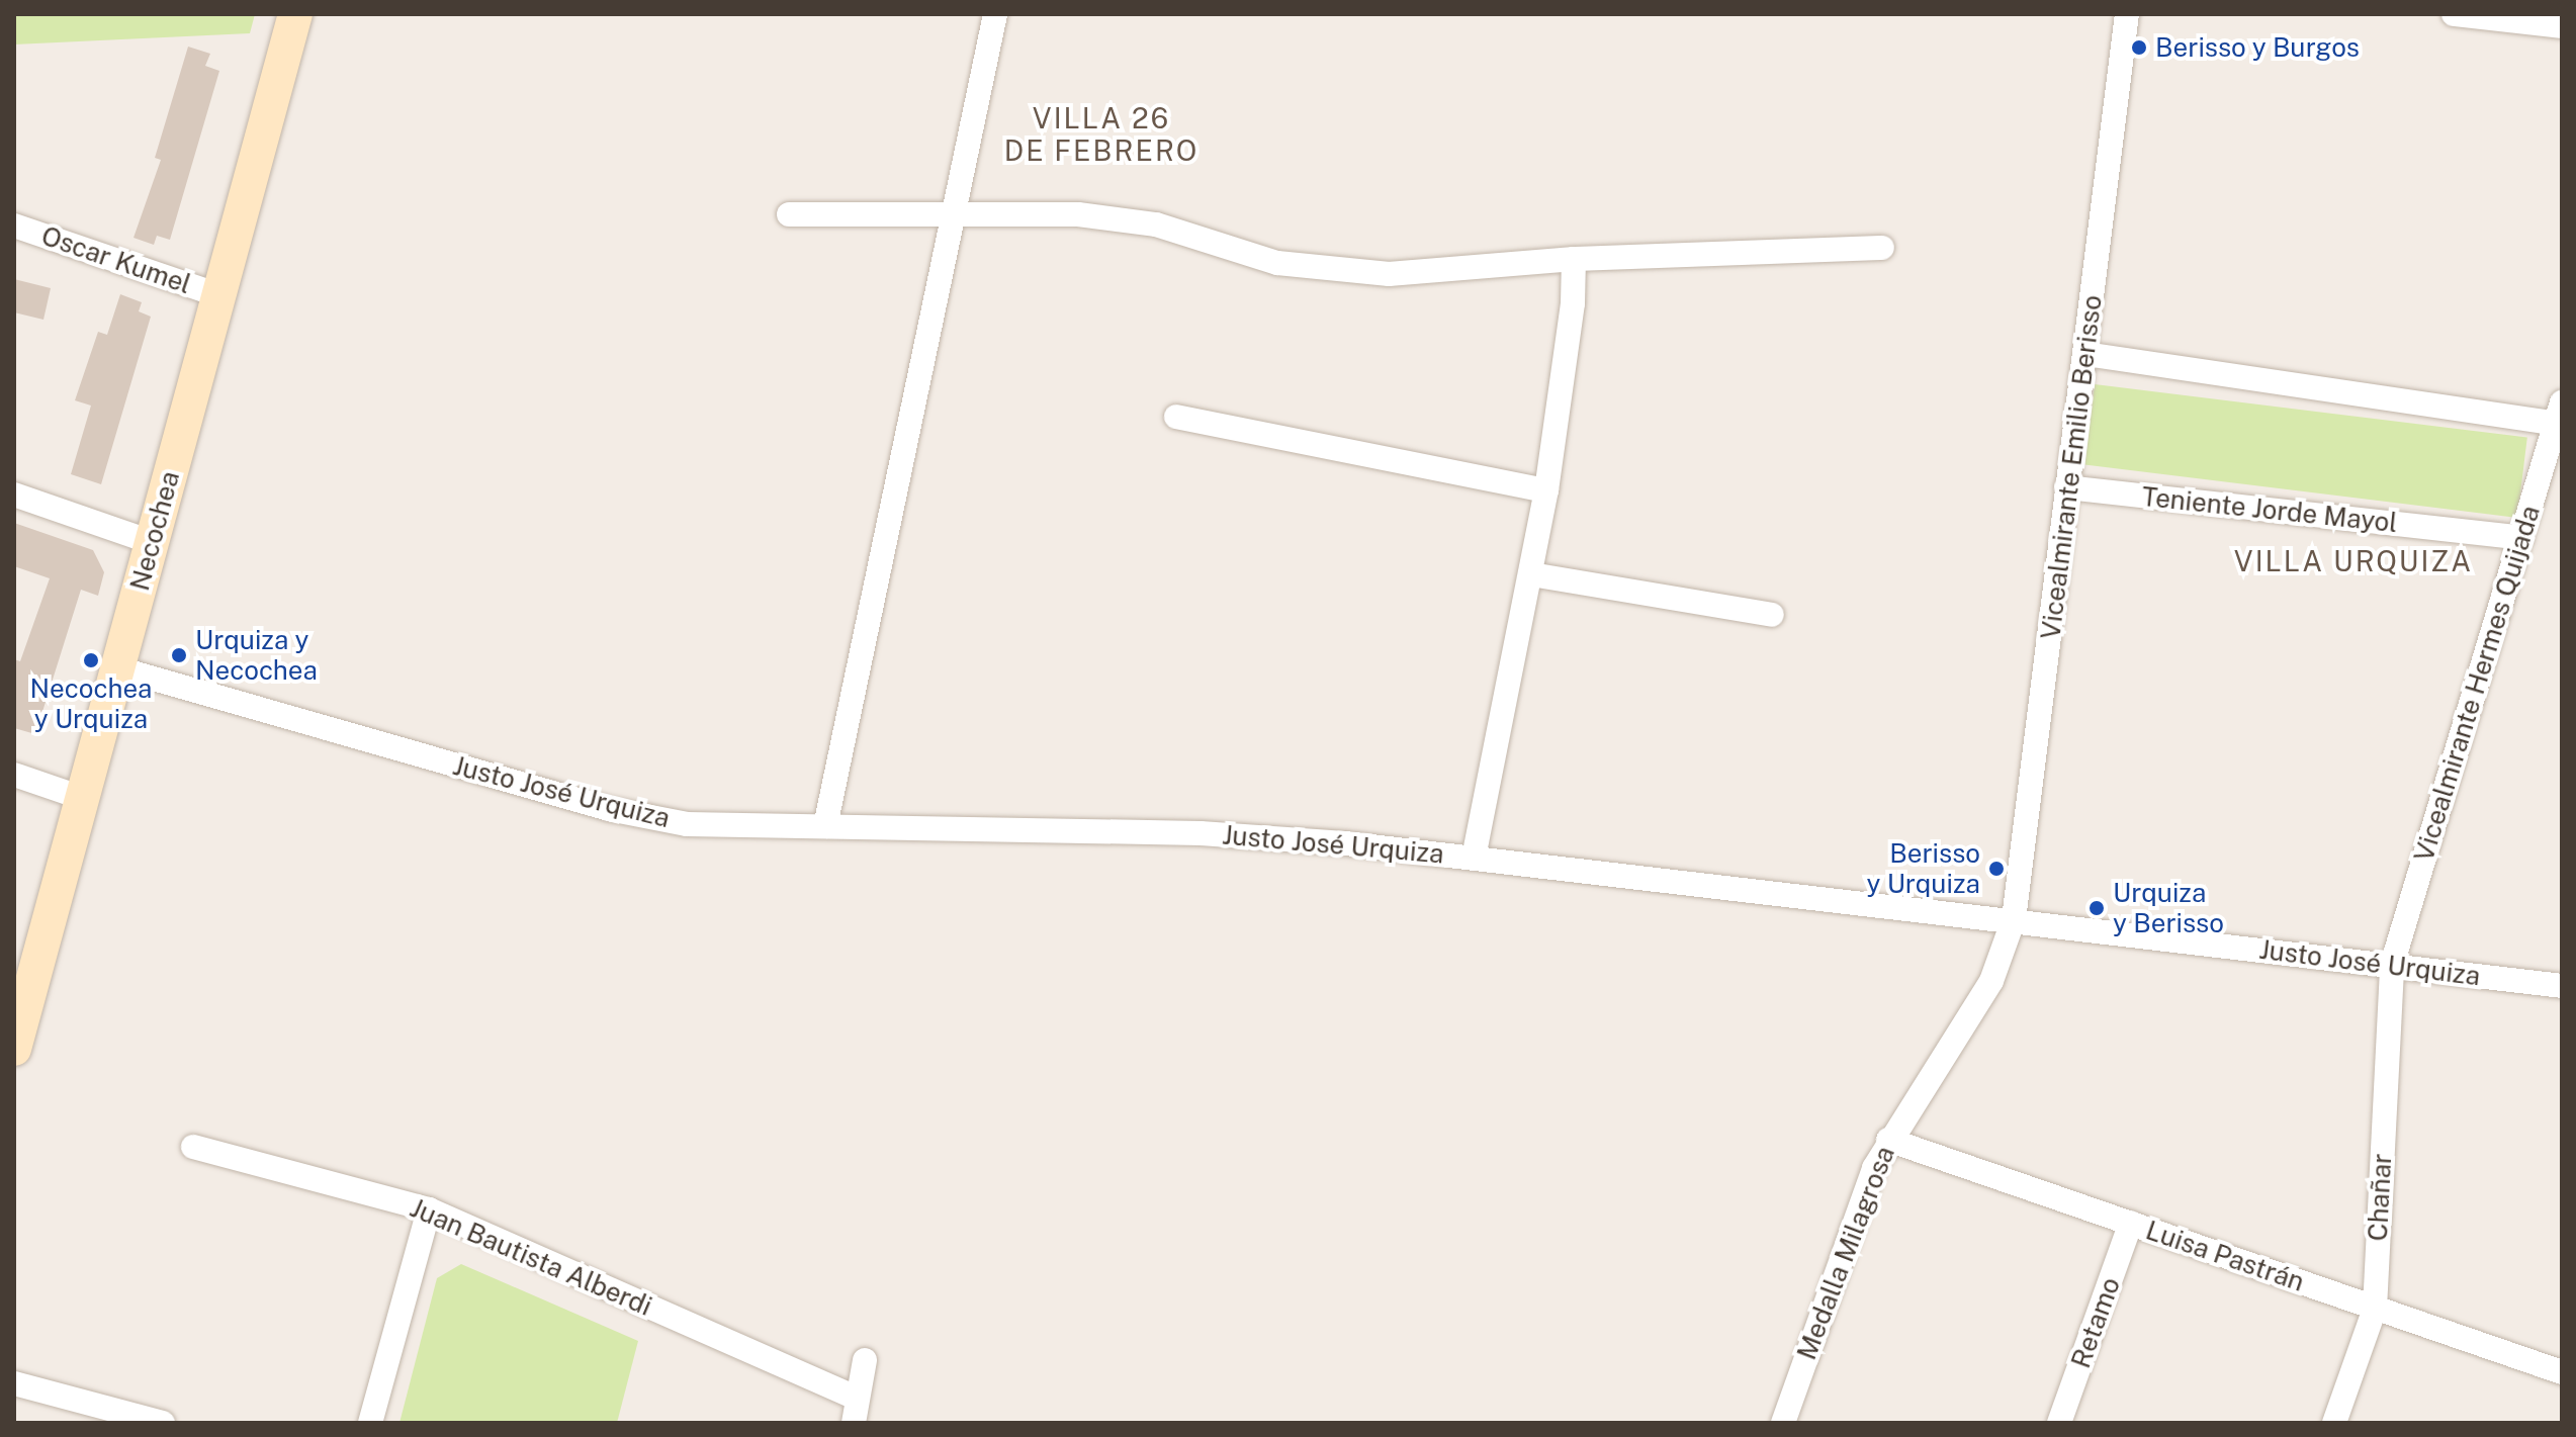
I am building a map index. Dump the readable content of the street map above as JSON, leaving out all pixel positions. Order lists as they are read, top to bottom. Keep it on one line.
{"streets":{"main road":["Necochea"],"street":["Oscar Kumel","Vicealmirante Emilio Berisso","Teniente Jorde Mayol","Vicealmirante Hermes Quijada","Justo José Urquiza","Chañar","Medalla Milagrosa","Luisa Pastrán","Juan Bautista Alberdi","Retamo"]},"crossings":[["Oscar Kumel","Necochea"],["Vicealmirante Emilio Berisso","Teniente Jorde Mayol"],["Vicealmirante Emilio Berisso","Justo José Urquiza"],["Vicealmirante Emilio Berisso","Medalla Milagrosa"],["Teniente Jorde Mayol","Vicealmirante Hermes Quijada"],["Necochea","Justo José Urquiza"],["Vicealmirante Hermes Quijada","Justo José Urquiza"],["Vicealmirante Hermes Quijada","Chañar"],["Justo José Urquiza","Chañar"],["Justo José Urquiza","Medalla Milagrosa"],["Chañar","Luisa Pastrán"],["Medalla Milagrosa","Luisa Pastrán"],["Luisa Pastrán","Retamo"]],"districts":["VILLA 26 DE FEBRERO","VILLA URQUIZA"],"places":["Berisso y Burgos","Urquiza y Necochea","Necochea y Urquiza","Berisso y Urquiza","Urquiza y Berisso"]}
